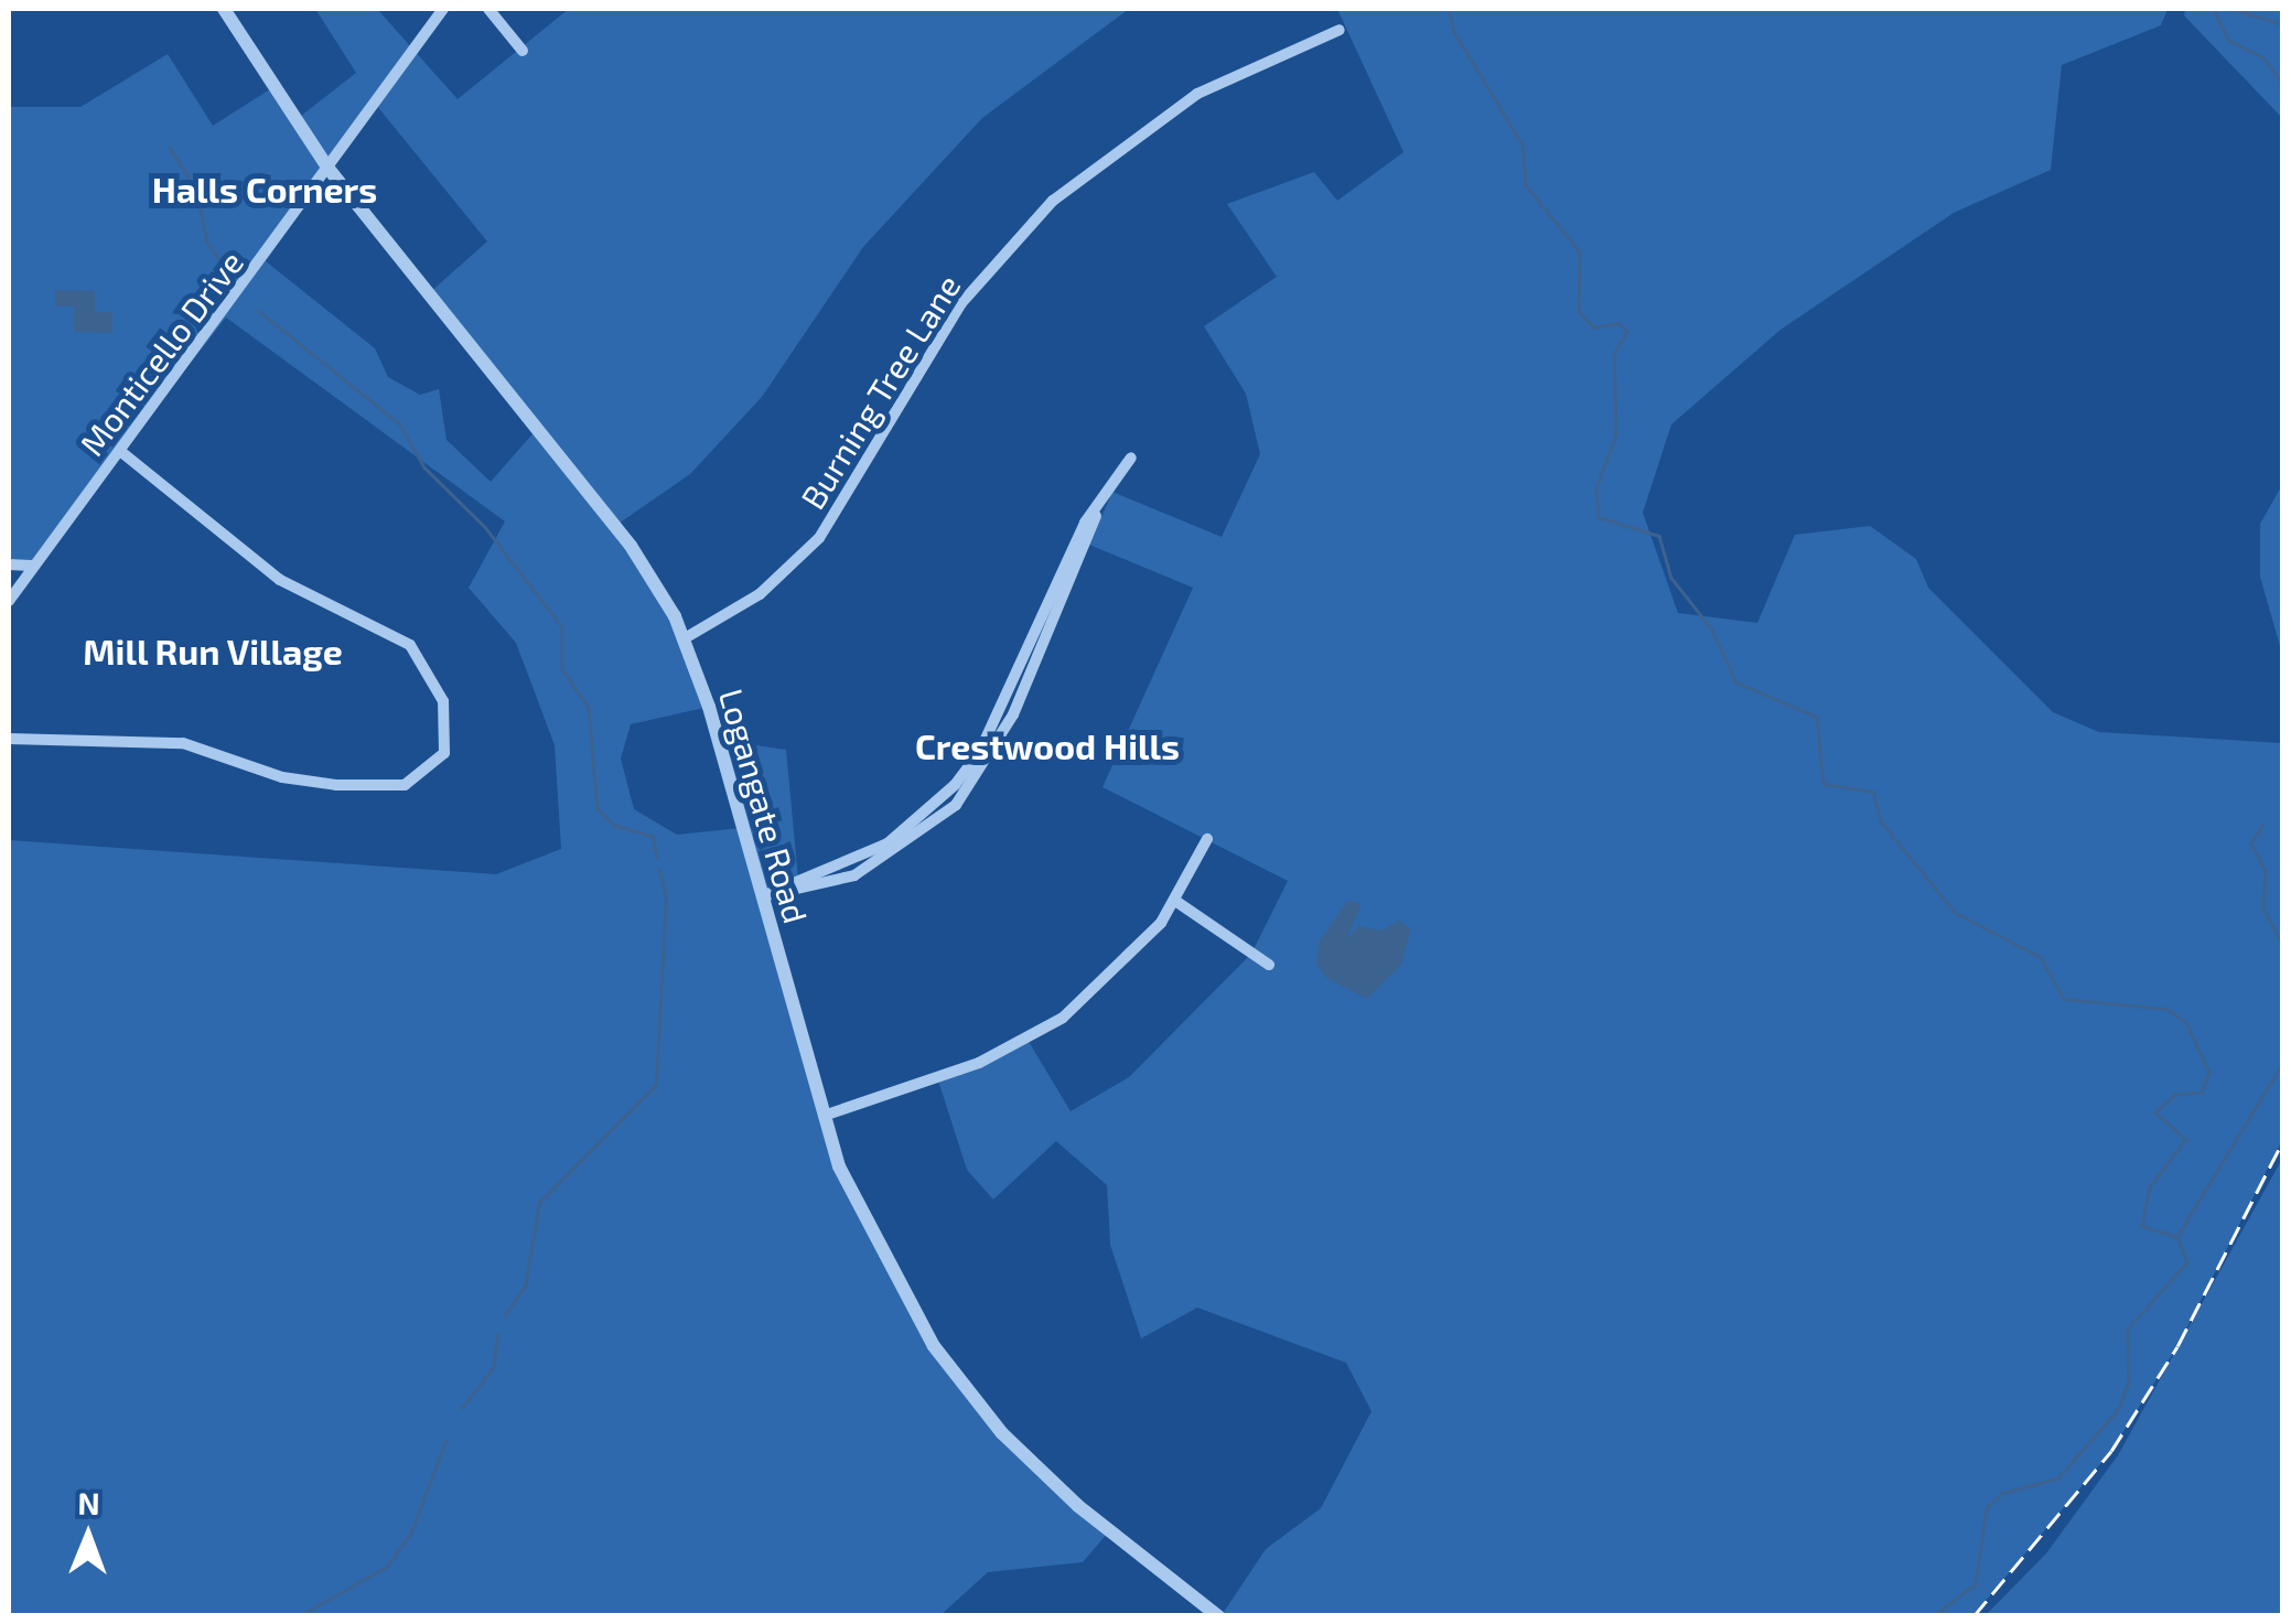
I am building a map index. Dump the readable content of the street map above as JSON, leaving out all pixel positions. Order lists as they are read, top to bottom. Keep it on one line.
{"streets":{"street":["Monticello Drive","Burning Tree Lane","Logangate Road"]},"crossings":[["Monticello Drive","Logangate Road"],["Burning Tree Lane","Logangate Road"]],"districts":["Halls Corners","Mill Run Village","Crestwood Hills"],"north":"top"}
